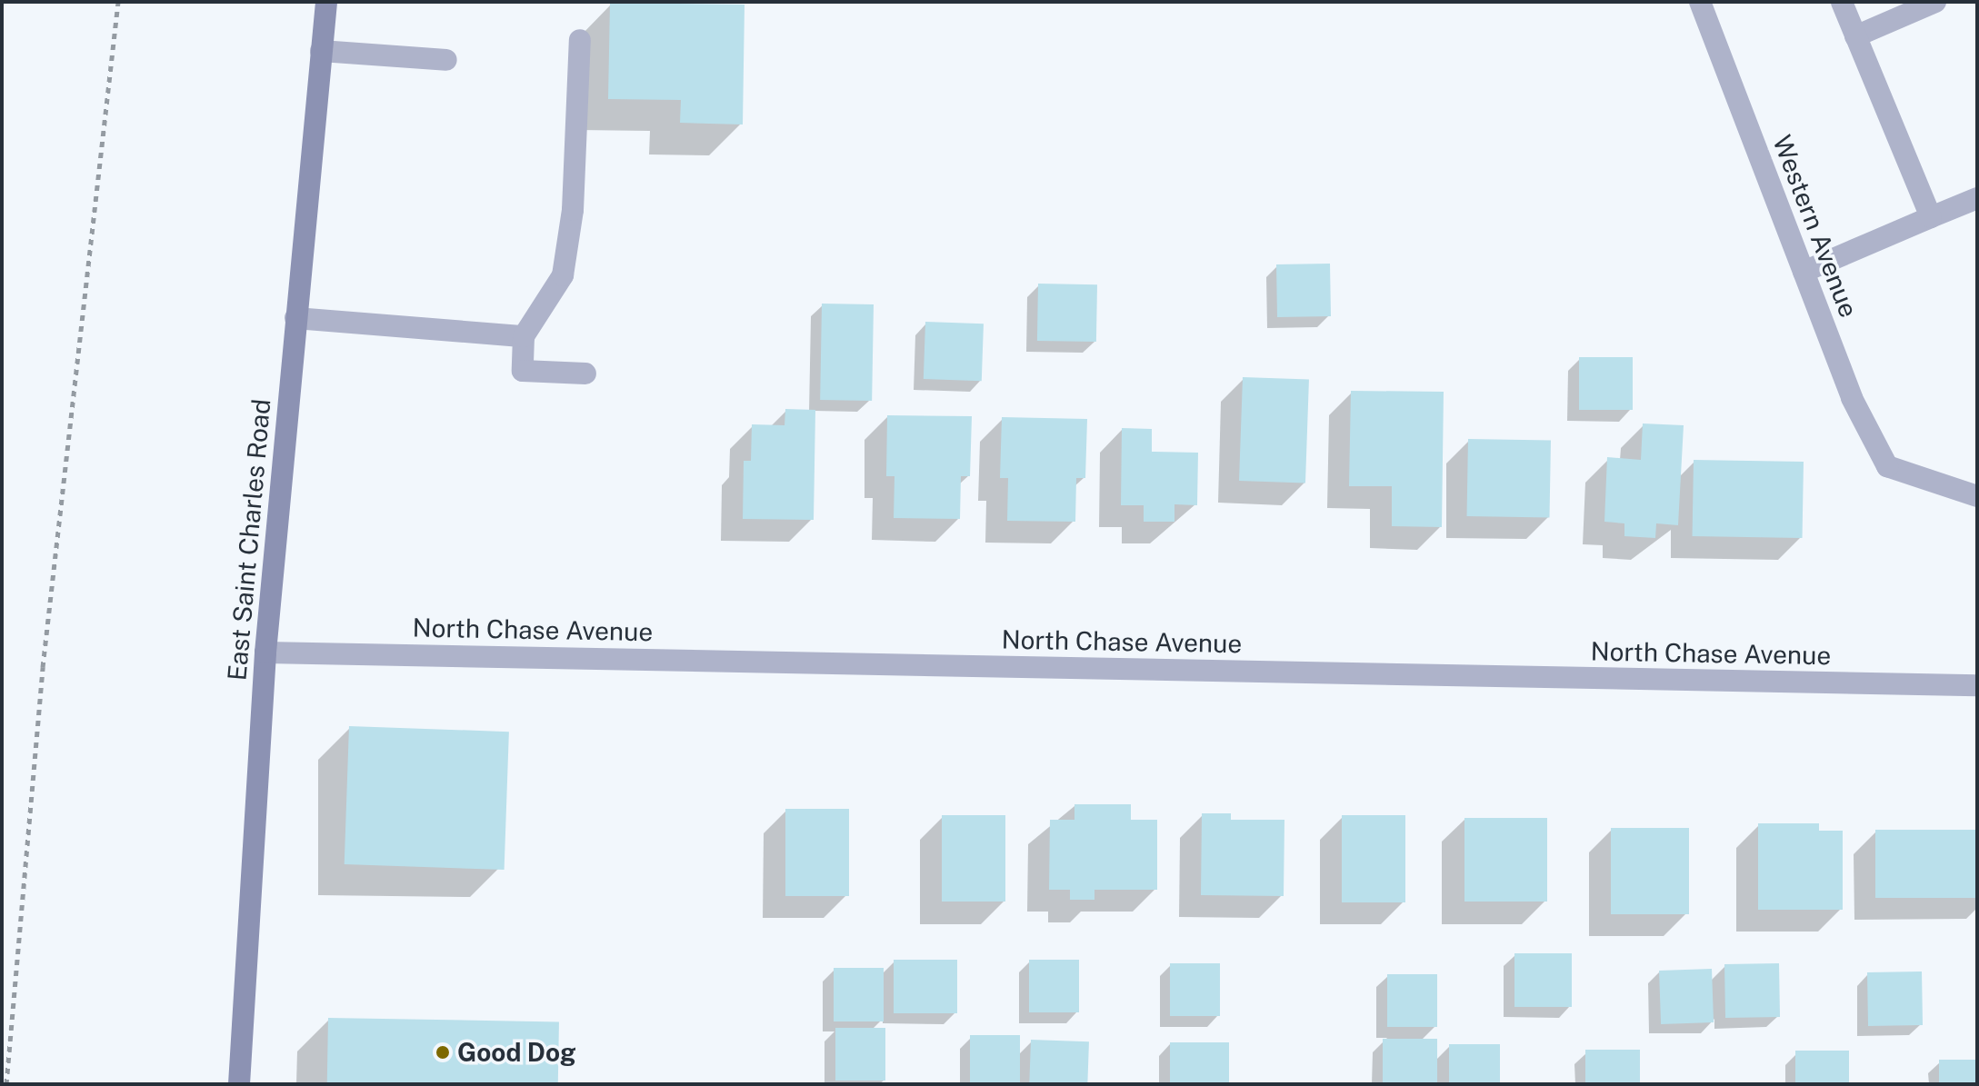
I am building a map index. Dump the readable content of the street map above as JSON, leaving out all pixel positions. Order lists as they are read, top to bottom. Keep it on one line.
{"streets":{"main road":["East Saint Charles Road"],"street":["Western Avenue","North Chase Avenue"]},"crossings":[["East Saint Charles Road","North Chase Avenue"]],"places":["Good Dog"]}
